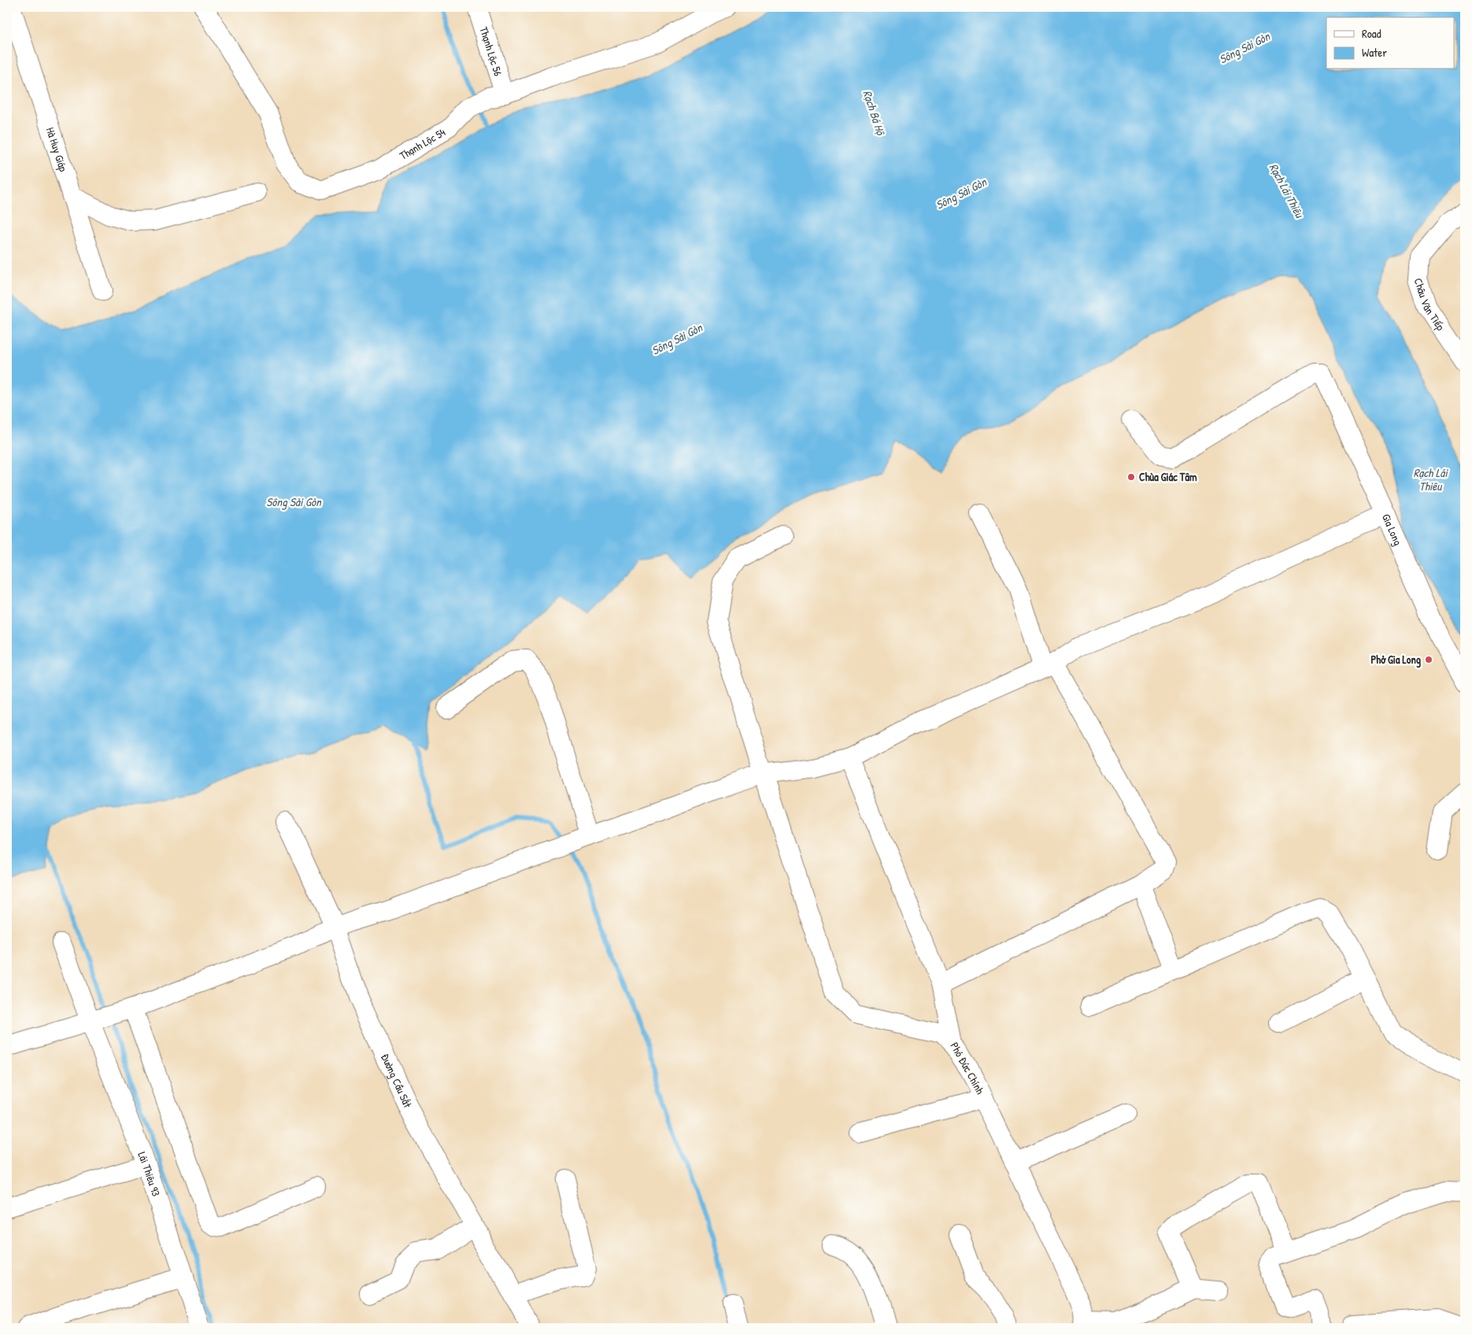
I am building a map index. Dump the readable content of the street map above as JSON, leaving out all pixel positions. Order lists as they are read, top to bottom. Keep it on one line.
{"streets":{"street":["Thạnh Lộc 56","Thạnh Lộc 54","Hà Huy Giáp","Châu Văn Tiếp","Gia Long","Phó Đức Chính","Đường Cầu Sắt","Lái Thiêu 93"]},"crossings":[["Thạnh Lộc 56","Thạnh Lộc 54"]],"water":["Sông Sài Gòn","Rạch Bá Hộ","Rạch Lái Thiêu"],"places":["Chùa Giác Tâm","Phở Gia Long"],"legend":["Road","Water"]}
